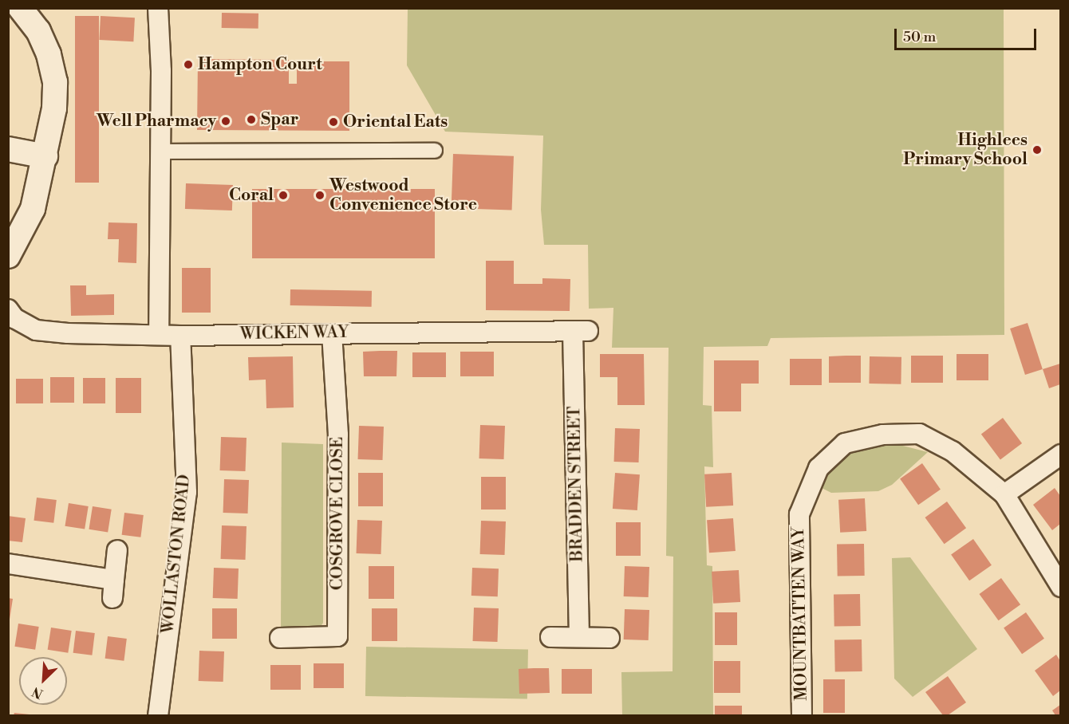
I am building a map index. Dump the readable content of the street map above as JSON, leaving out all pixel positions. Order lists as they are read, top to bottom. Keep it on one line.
{"streets":{"street":["WICKEN WAY","BRADDEN STREET","COSGROVE CLOSE","WOLLASTON ROAD","MOUNTBATTEN WAY"]},"crossings":[["WICKEN WAY","BRADDEN STREET"],["WICKEN WAY","COSGROVE CLOSE"],["WICKEN WAY","WOLLASTON ROAD"]],"places":["Hampton Court","Spar","Well Pharmacy","Oriental Eats","Highlees Primary School","Coral","Westwood Convenience Store"],"scale_bar":"50 m","north":"bottom left"}
